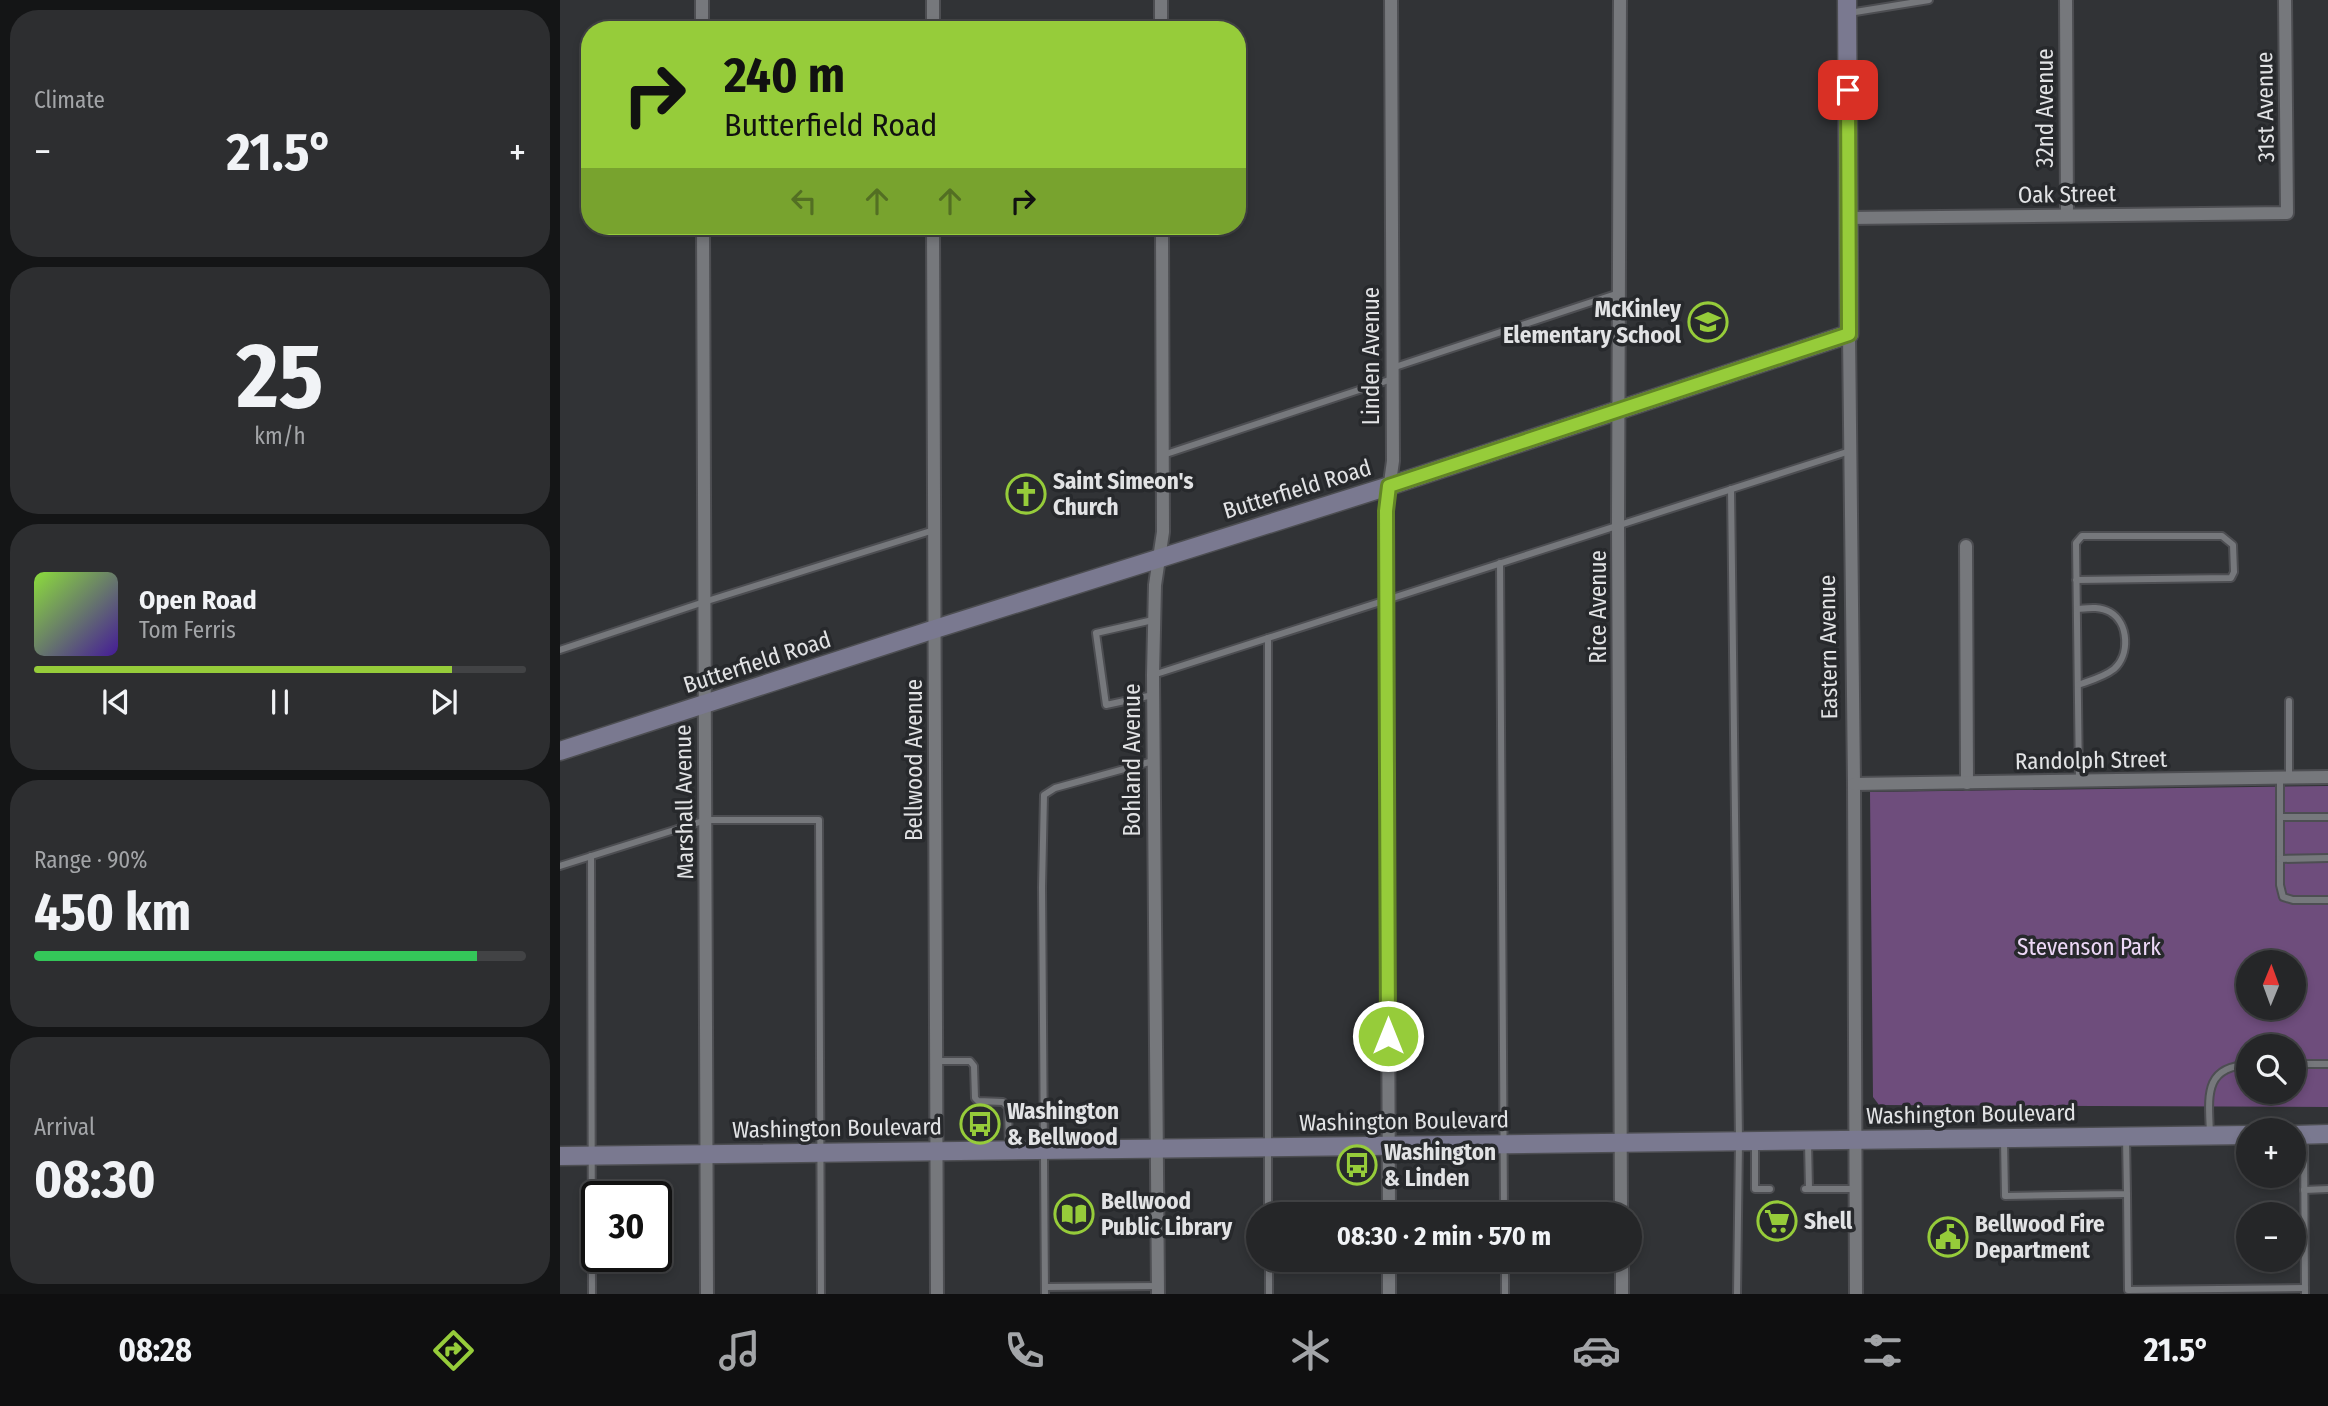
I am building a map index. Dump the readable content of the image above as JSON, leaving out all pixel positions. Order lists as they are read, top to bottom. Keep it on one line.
{"streets":{"street":["31st Avenue","32nd Avenue","Oak Street","Linden Avenue","Butterfield Road","Rice Avenue","Eastern Avenue","Bellwood Avenue","Bohland Avenue","Randolph Street","Marshall Avenue","Washington Boulevard"]},"crossings":[["31st Avenue","Oak Street"],["32nd Avenue","Oak Street"],["Oak Street","Eastern Avenue"],["Linden Avenue","Butterfield Road"],["Linden Avenue","Washington Boulevard"],["Butterfield Road","Rice Avenue"],["Butterfield Road","Eastern Avenue"],["Butterfield Road","Bellwood Avenue"],["Butterfield Road","Bohland Avenue"],["Butterfield Road","Marshall Avenue"],["Rice Avenue","Washington Boulevard"],["Eastern Avenue","Randolph Street"],["Eastern Avenue","Washington Boulevard"],["Bellwood Avenue","Washington Boulevard"],["Bohland Avenue","Washington Boulevard"],["Marshall Avenue","Washington Boulevard"]],"parks":["Stevenson Park"],"places":{"school or university":["McKinley Elementary School"],"church":["Saint Simeon's Church"],"bus stop":["Washington & Bellwood","Washington & Linden"],"library":["Bellwood Public Library"],"supermarket":["Shell"],"public building":["Bellwood Fire Department"]},"north":"top","page":{"tile":["Climate",["25","km/h"],["Range · 90%","450 km"],["Arrival","08:30"]],"turn":["240 m","Butterfield Road"],"heat":["−","21.5°","+"],"song":["Open Road","Tom Ferris"],"map_buttons":["+","−"],"limit":"30","trip":"08:30 · 2 min · 570 m","tabs":["08:28","21.5°"]}}
